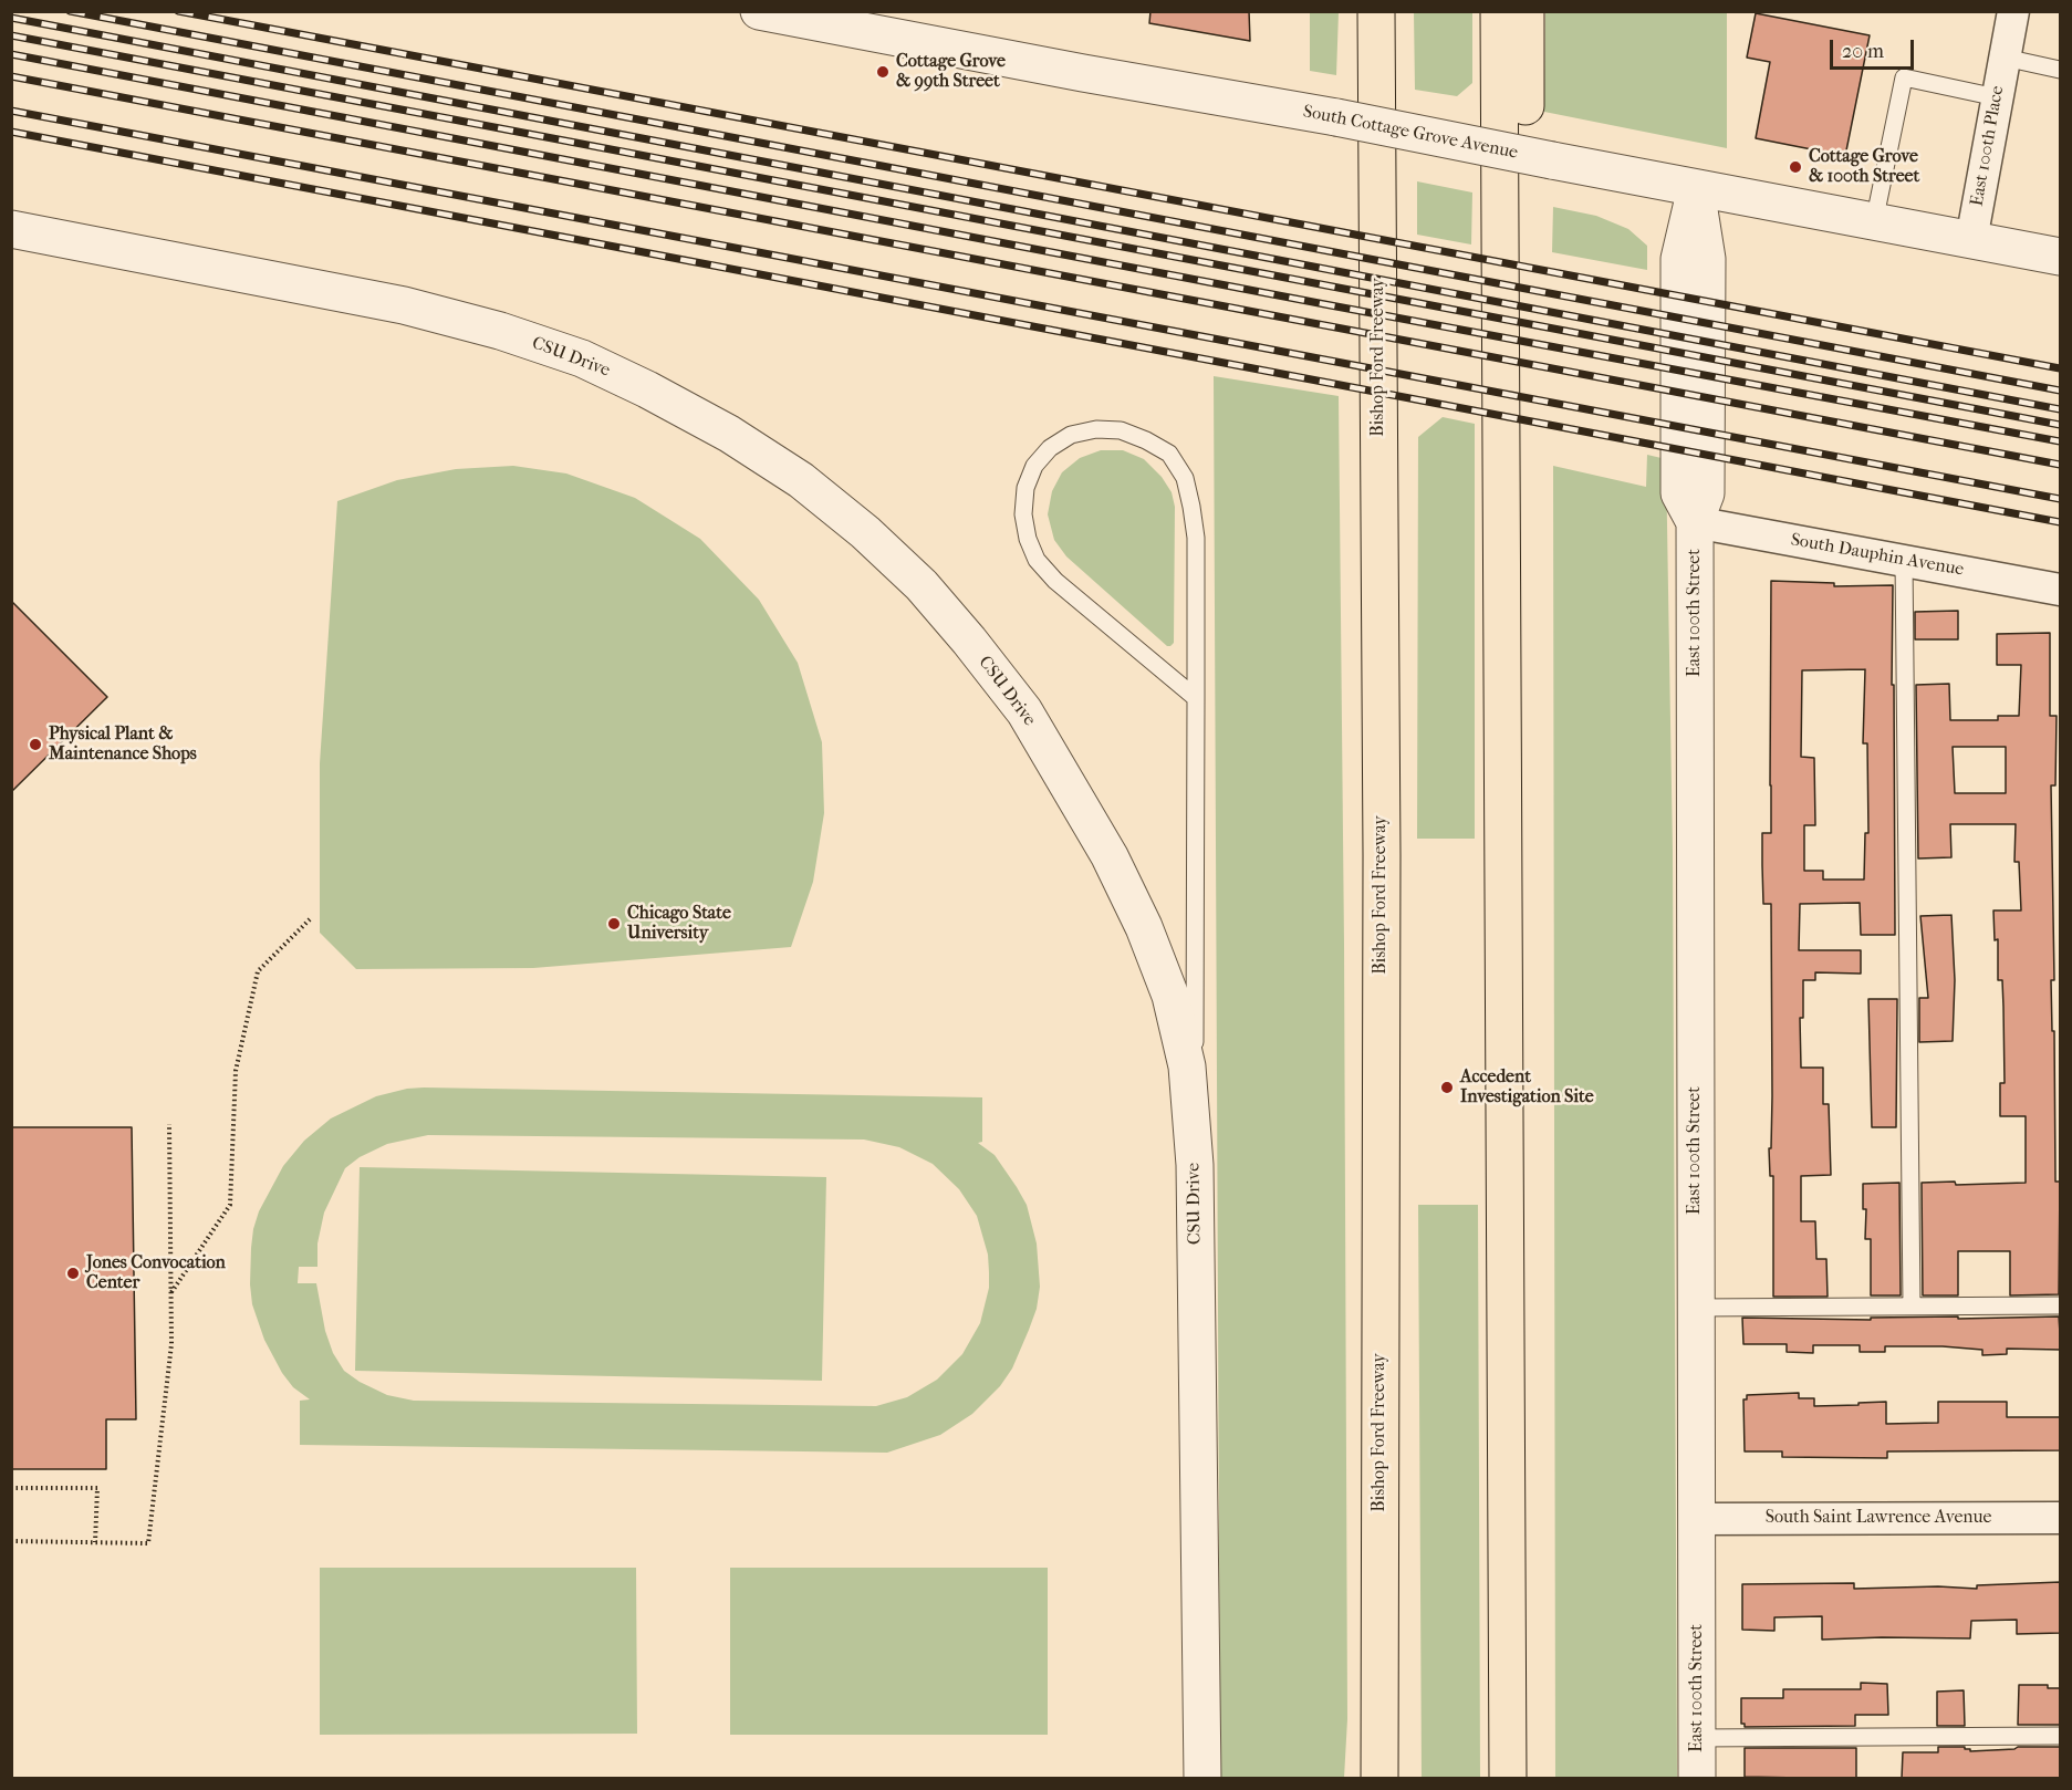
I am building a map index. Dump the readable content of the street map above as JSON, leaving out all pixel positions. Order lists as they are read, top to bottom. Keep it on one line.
{"streets":{"highway":["Bishop Ford Freeway"],"street":["South Cottage Grove Avenue","East 100th Place","CSU Drive","South Dauphin Avenue","East 100th Street","South Saint Lawrence Avenue"]},"crossings":[["South Cottage Grove Avenue","East 100th Place"],["South Cottage Grove Avenue","East 100th Street"],["South Dauphin Avenue","East 100th Street"],["East 100th Street","South Saint Lawrence Avenue"]],"places":["Cottage Grove & 99th Street","Cottage Grove & 100th Street","Physical Plant & Maintenance Shops","Chicago State University","Accedent Investigation Site","Jones Convocation Center"],"scale_bar":"20 m"}
